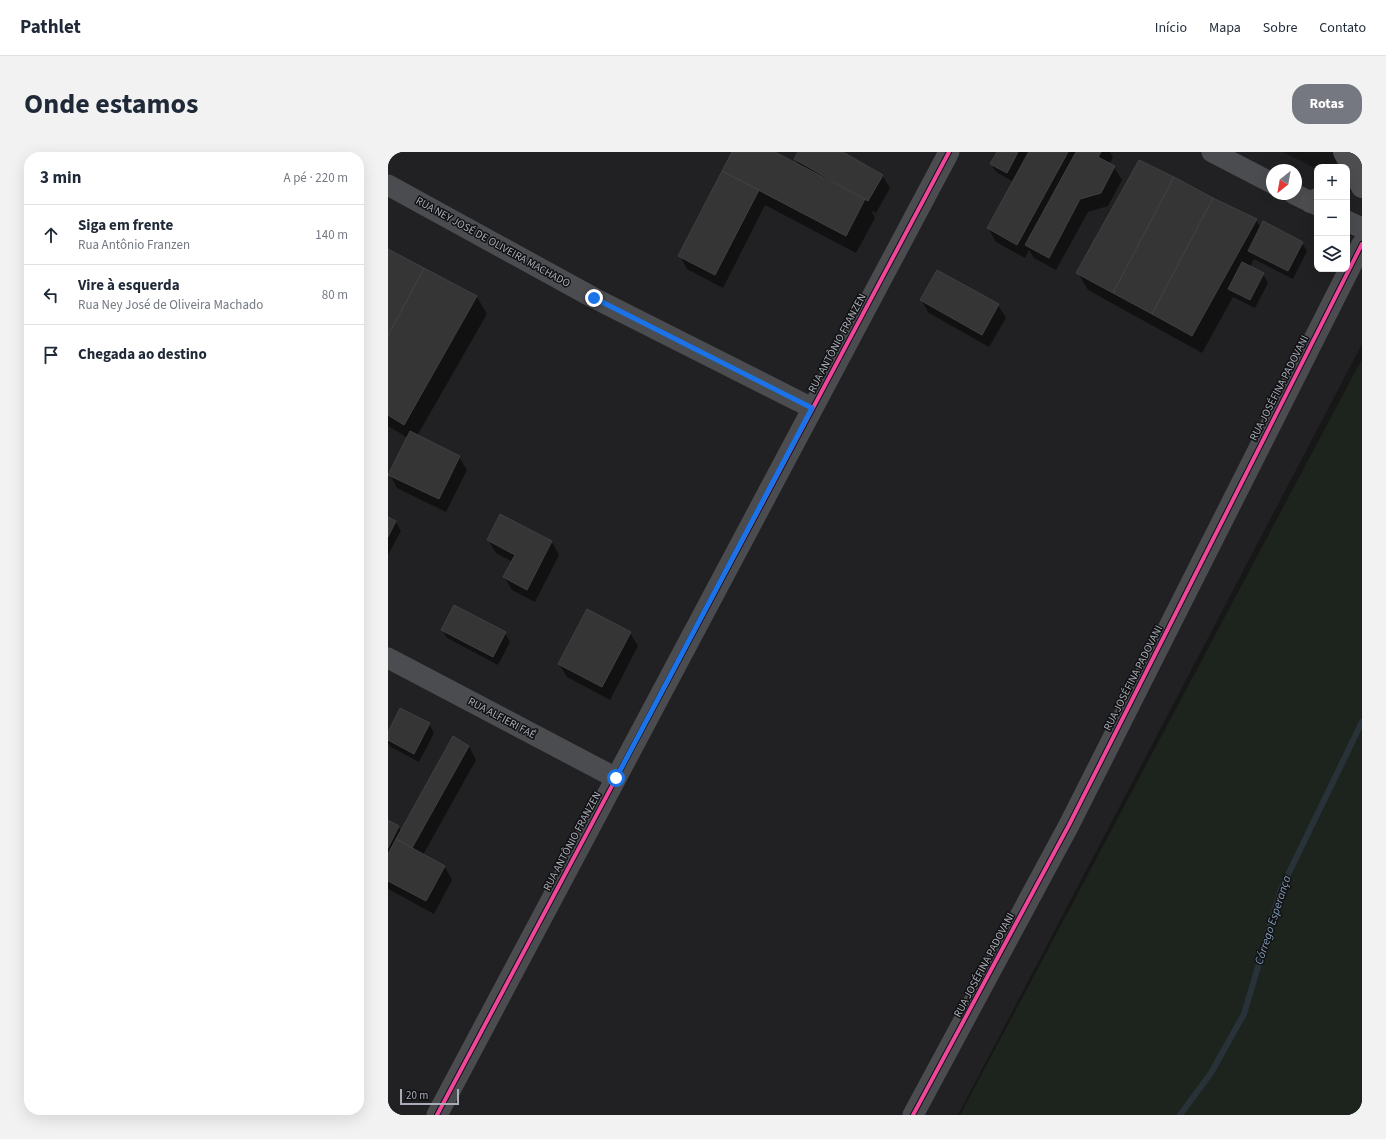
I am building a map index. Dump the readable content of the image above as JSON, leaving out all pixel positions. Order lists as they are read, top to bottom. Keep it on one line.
{"streets":{"street":["RUA NEY JOSÉ DE OLIVEIRA MACHADO","RUA ANTÔNIO FRANZEN","RUA JOSÉFINA PADOVANI","RUA ALFIERI FAÉ"]},"crossings":[["RUA NEY JOSÉ DE OLIVEIRA MACHADO","RUA ANTÔNIO FRANZEN"],["RUA ANTÔNIO FRANZEN","RUA ALFIERI FAÉ"]],"water":["Córrego Esperança"],"scale_bar":"20 m","north":"bottom left","page":{"header":"Pathlet","nav":["Início","Mapa","Sobre","Contato"],"title":"Onde estamos","buttons":"Rotas","heading":["3 min","A pé · 220 m"],"map_buttons":["+","−"],"list":[["Siga em frente","Rua Antônio Franzen","140 m"],["Vire à esquerda","Rua Ney José de Oliveira Machado","80 m"],"Chegada ao destino"],"scale":"20 m"}}
